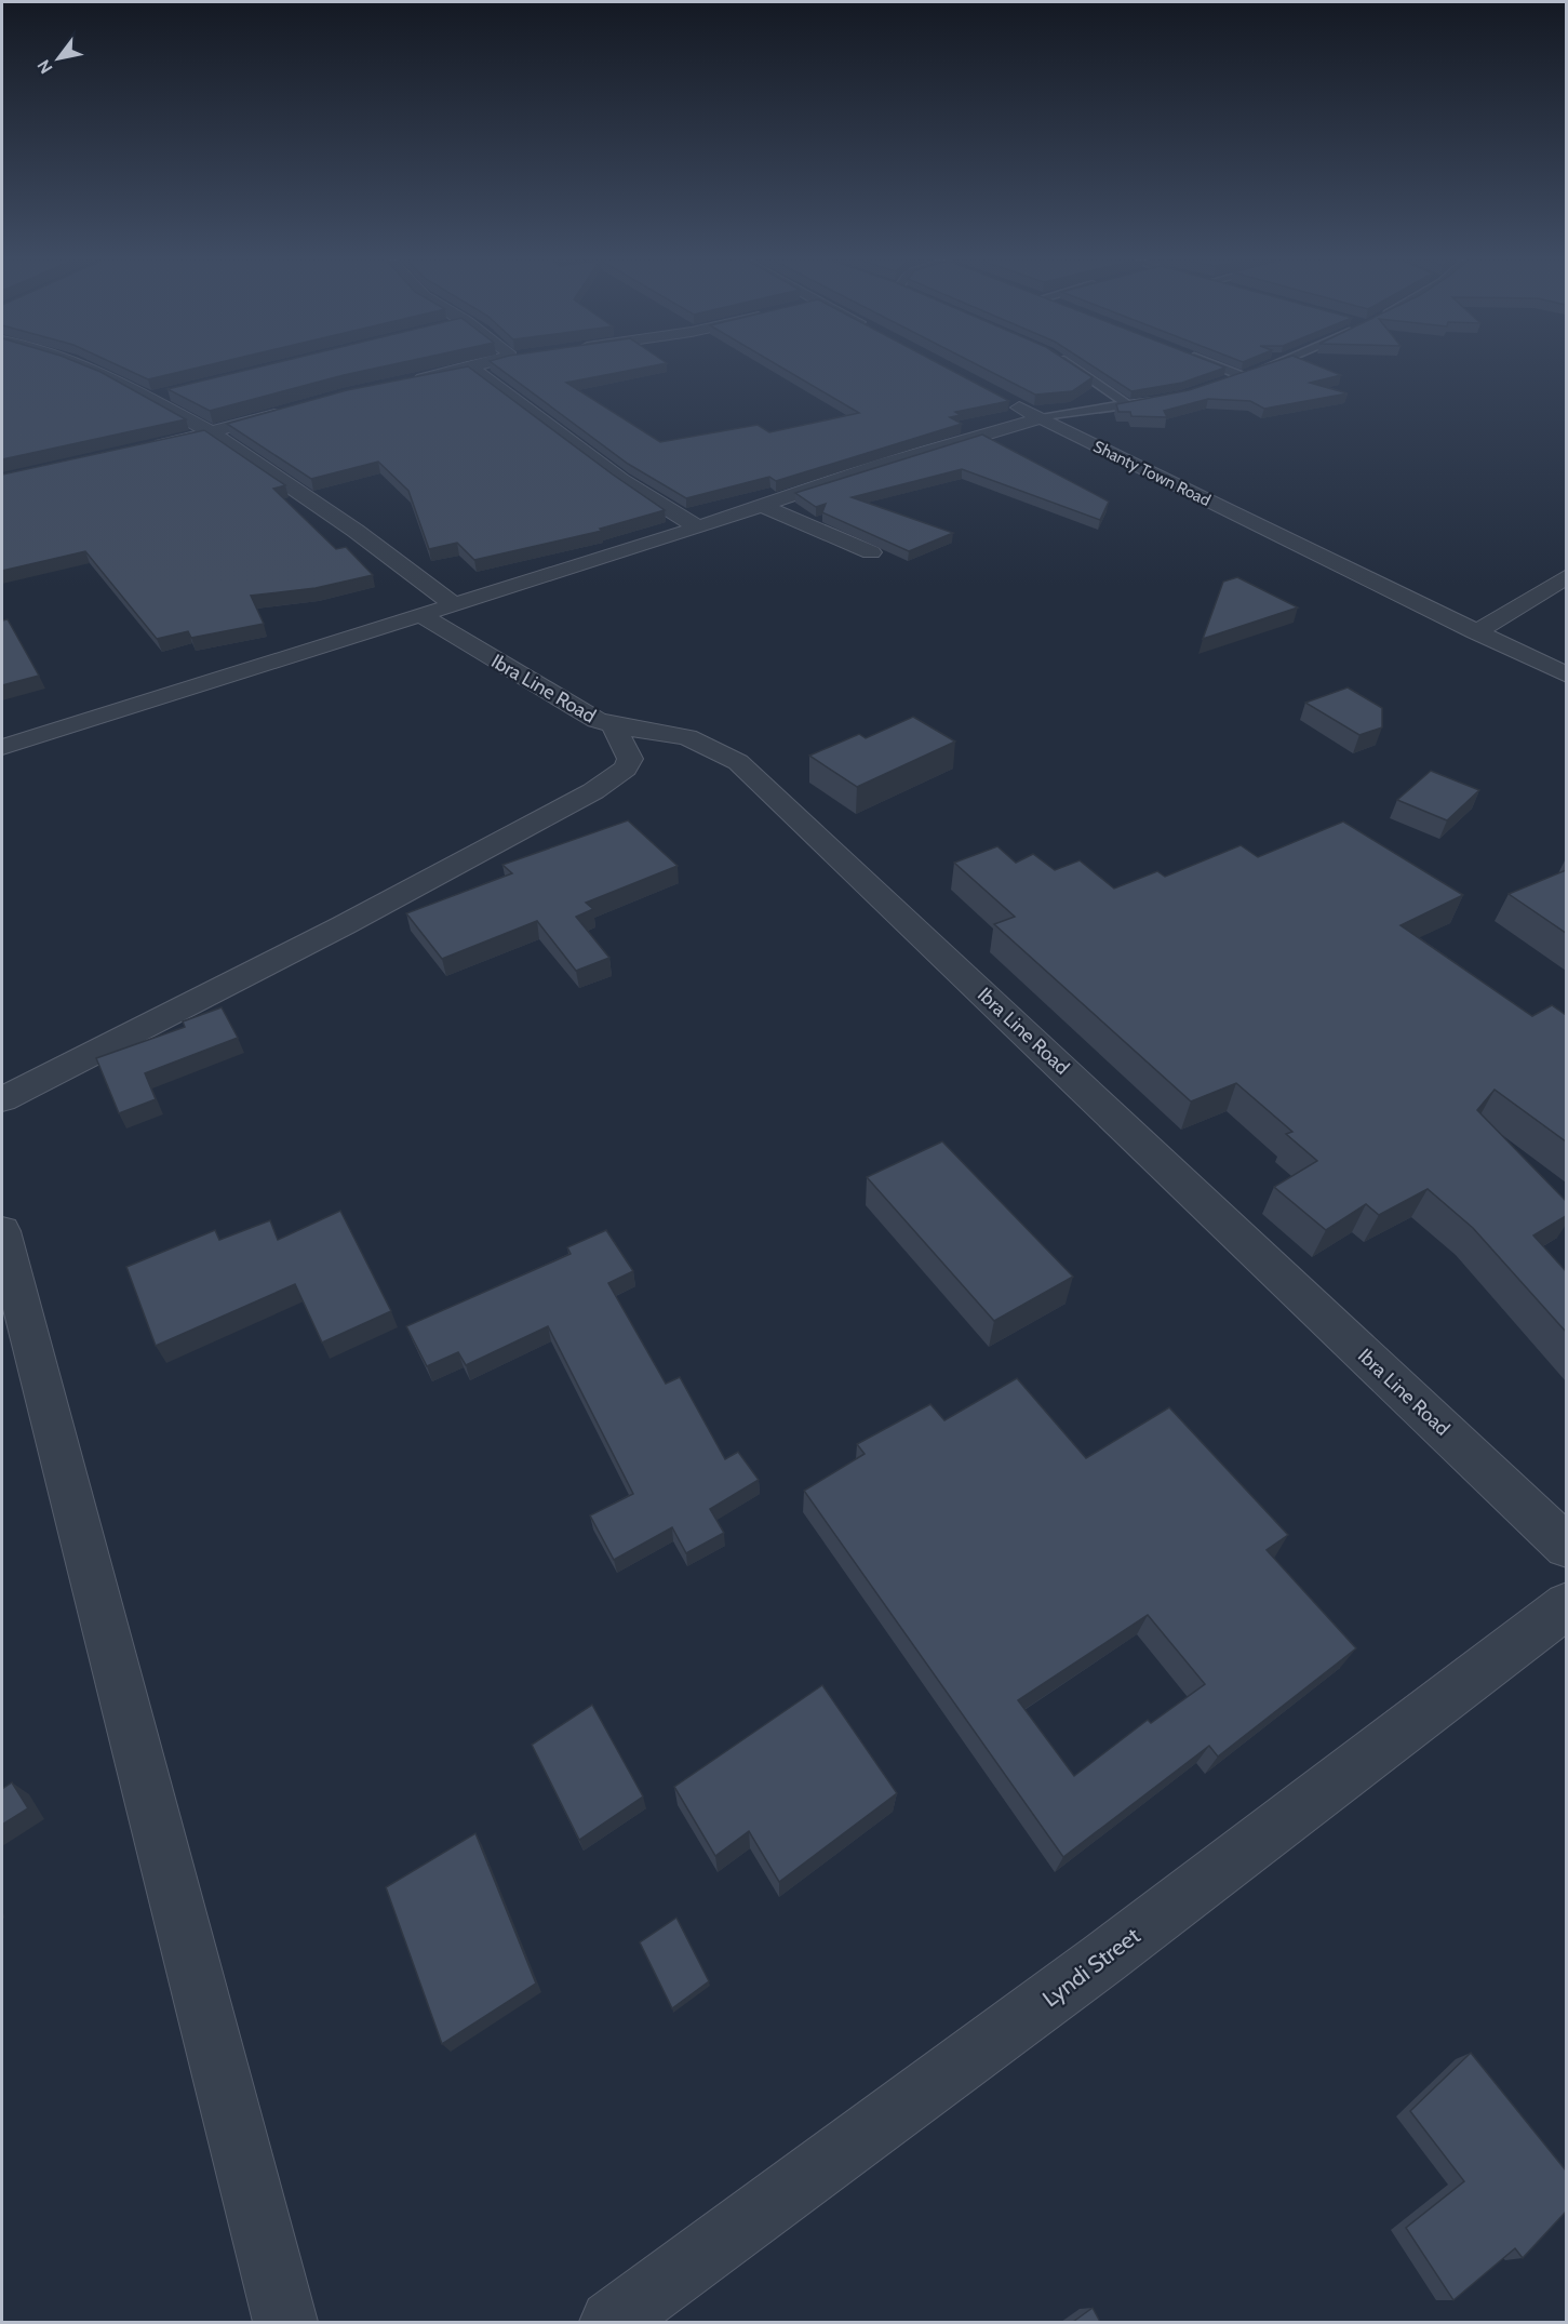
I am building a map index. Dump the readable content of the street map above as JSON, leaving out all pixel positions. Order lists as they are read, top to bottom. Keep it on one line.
{"streets":{"street":["Shanty Town Road","Ibra Line Road","Lyndi Street"]},"north":"bottom left"}
